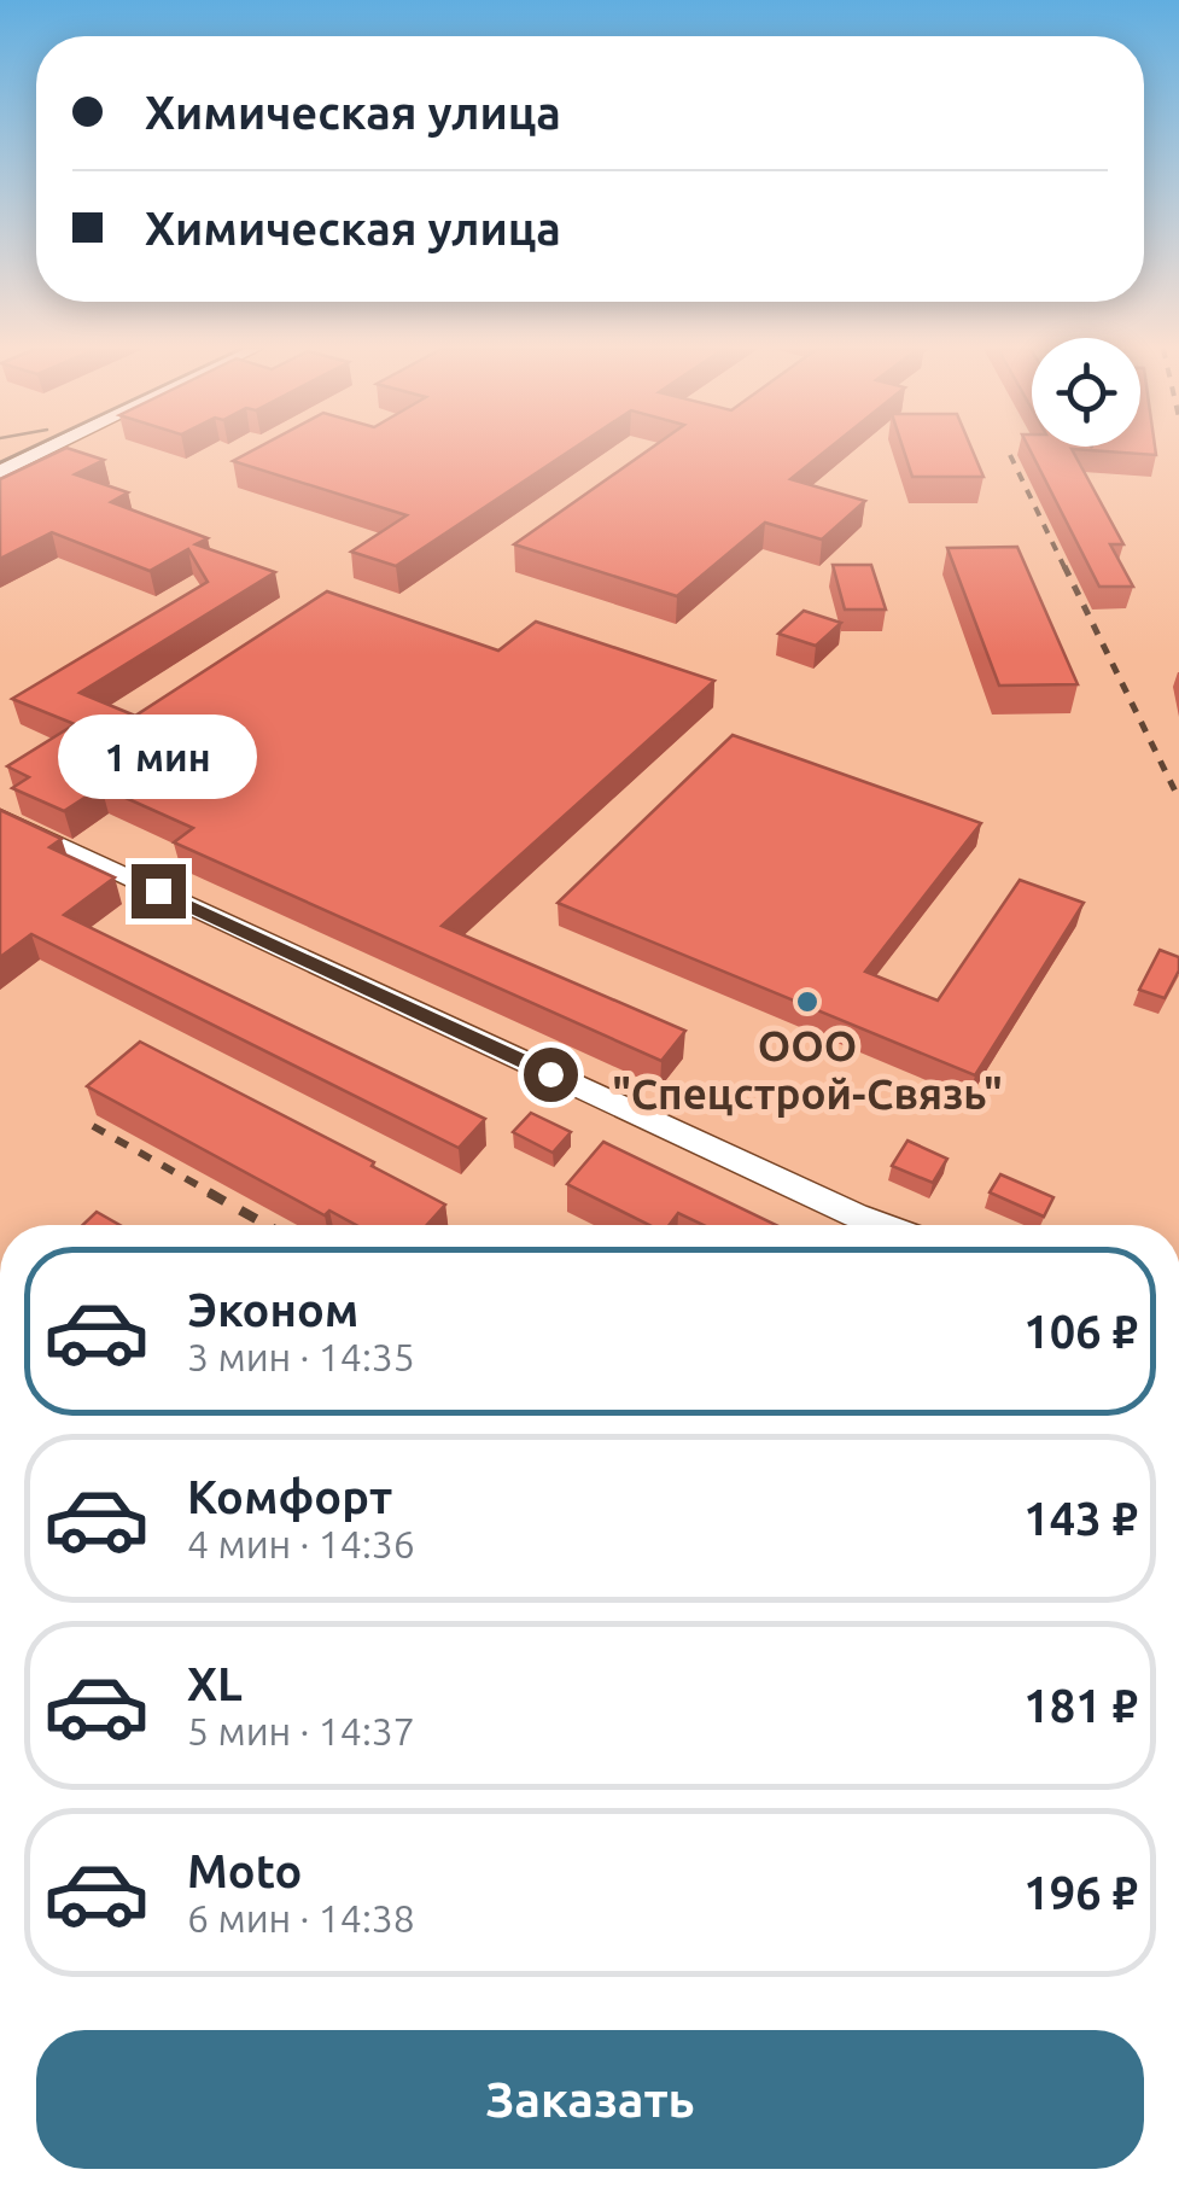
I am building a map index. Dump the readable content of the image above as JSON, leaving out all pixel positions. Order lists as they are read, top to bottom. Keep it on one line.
{"places":["ООО \"Спецстрой-Связь\""],"page":{"banner":["Химическая улица","Химическая улица"],"bubble":"1 мин","list":[{"name":"Эконом","note":"3 мин · 14:35","value":"106 ₽"},{"name":"Комфорт","note":"4 мин · 14:36","value":"143 ₽"},{"name":"XL","note":"5 мин · 14:37","value":"181 ₽"},{"name":"Moto","note":"6 мин · 14:38","value":"196 ₽"}],"buttons":"Заказать"}}
